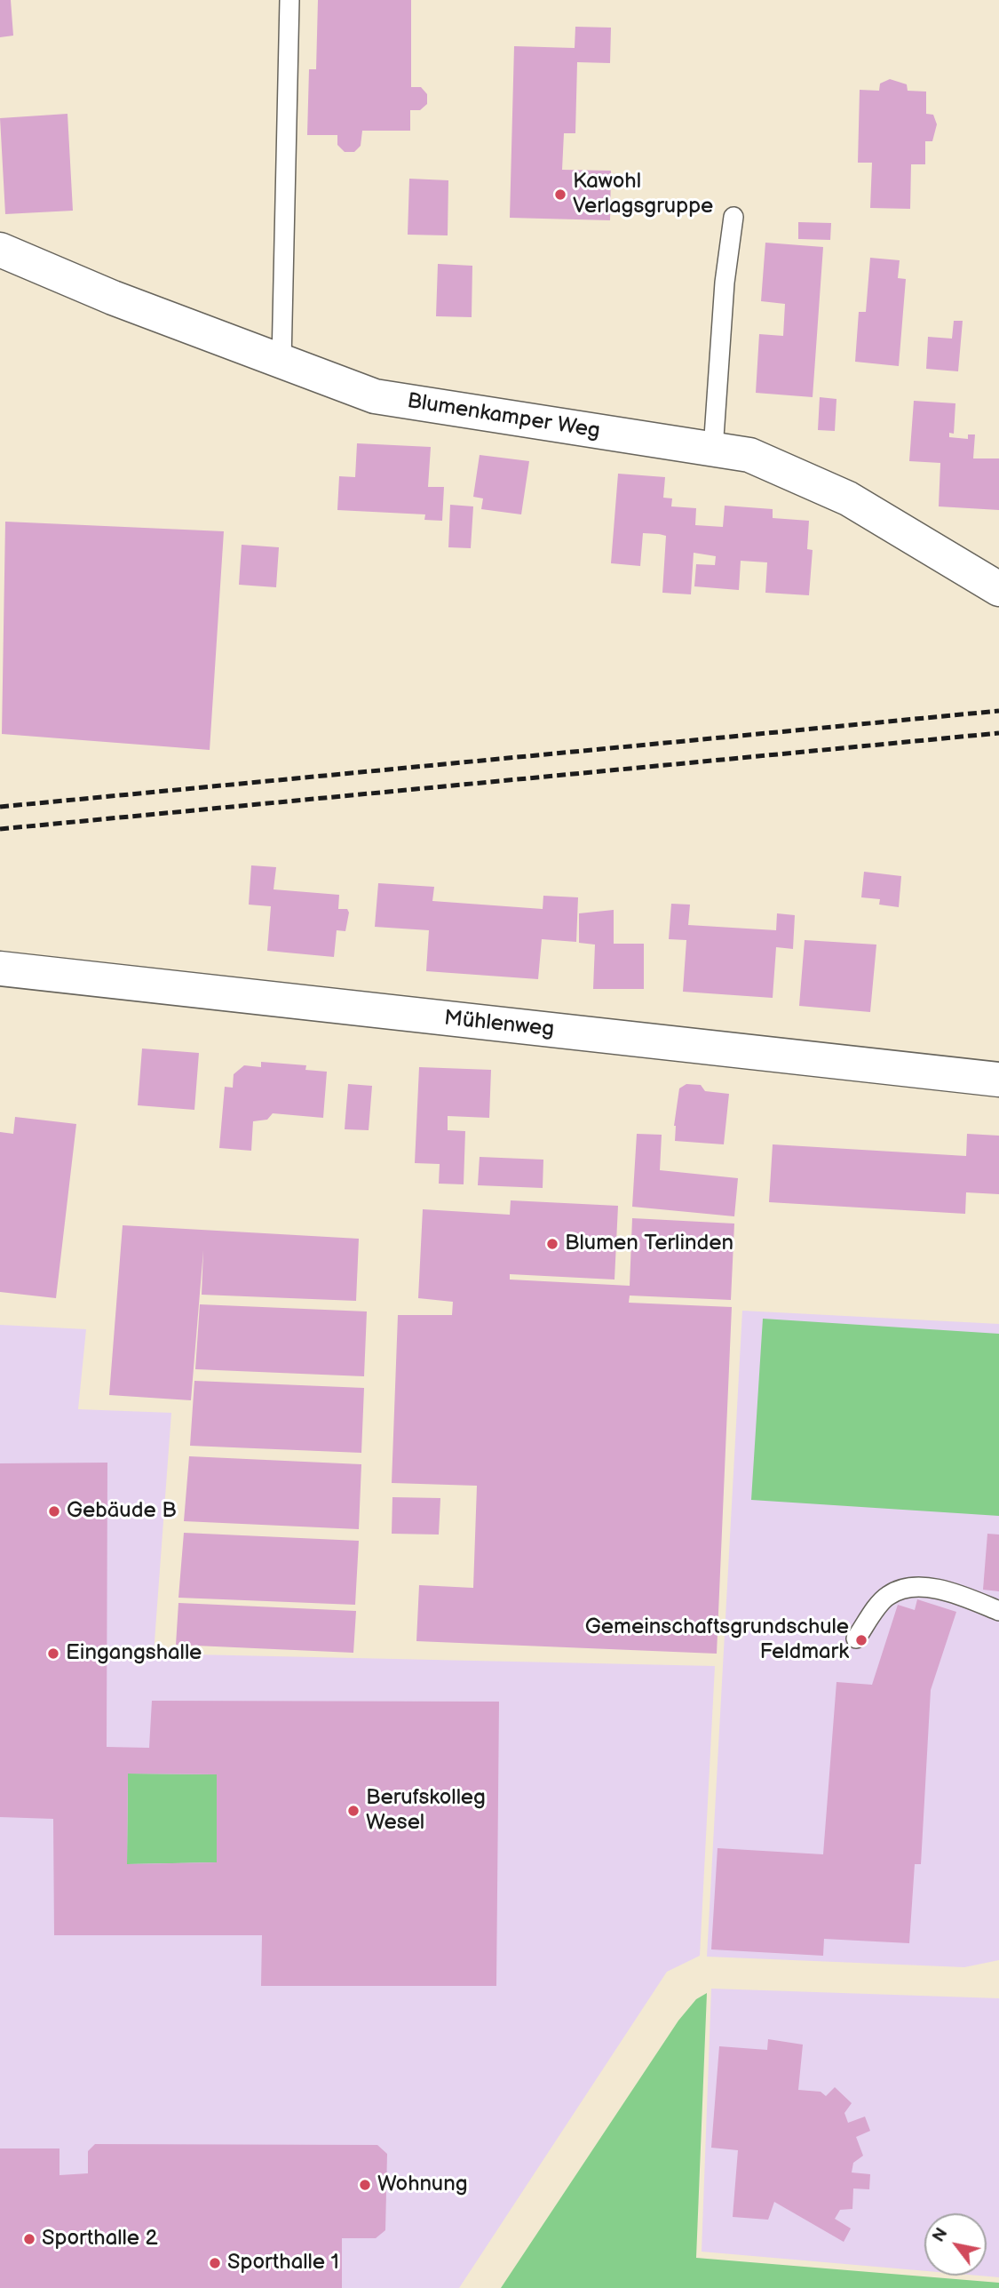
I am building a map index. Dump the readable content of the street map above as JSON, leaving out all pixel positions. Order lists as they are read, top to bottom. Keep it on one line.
{"streets":{"street":["Blumenkamper Weg","Mühlenweg"]},"places":["Kawohl Verlagsgruppe","Blumen Terlinden","Gebäude B","Gemeinschaftsgrundschule Feldmark","Eingangshalle","Berufskolleg Wesel","Wohnung","Sporthalle 2","Sporthalle 1"],"north":"top left"}
